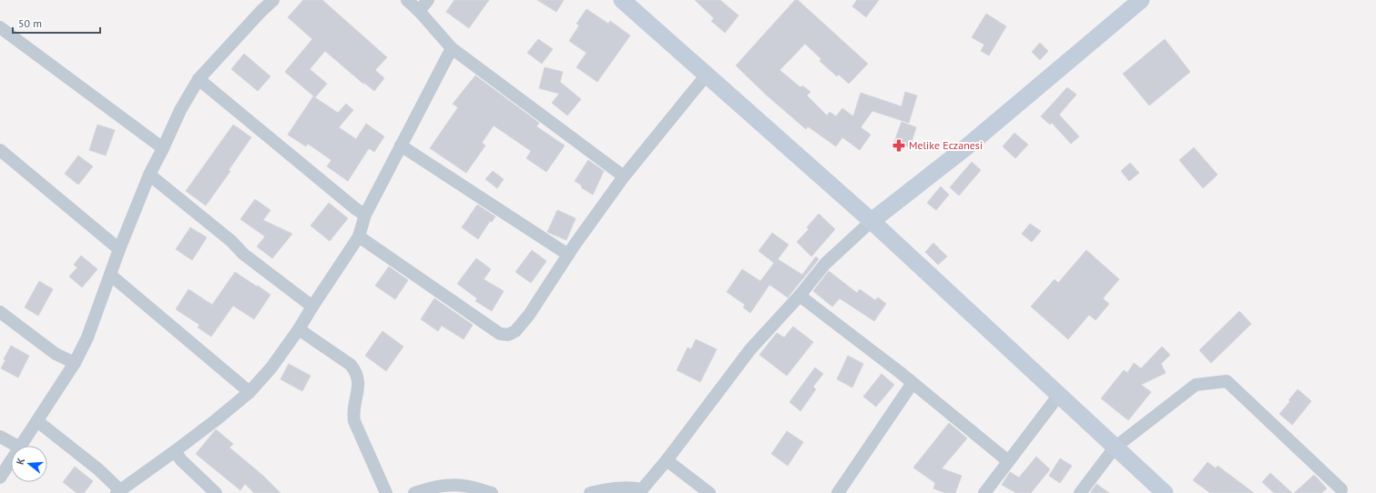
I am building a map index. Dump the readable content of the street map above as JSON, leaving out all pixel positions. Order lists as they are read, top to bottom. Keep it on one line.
{"places":{"pharmacy":["Melike Eczanesi"]},"scale_bar":"50 m","north":"left"}
